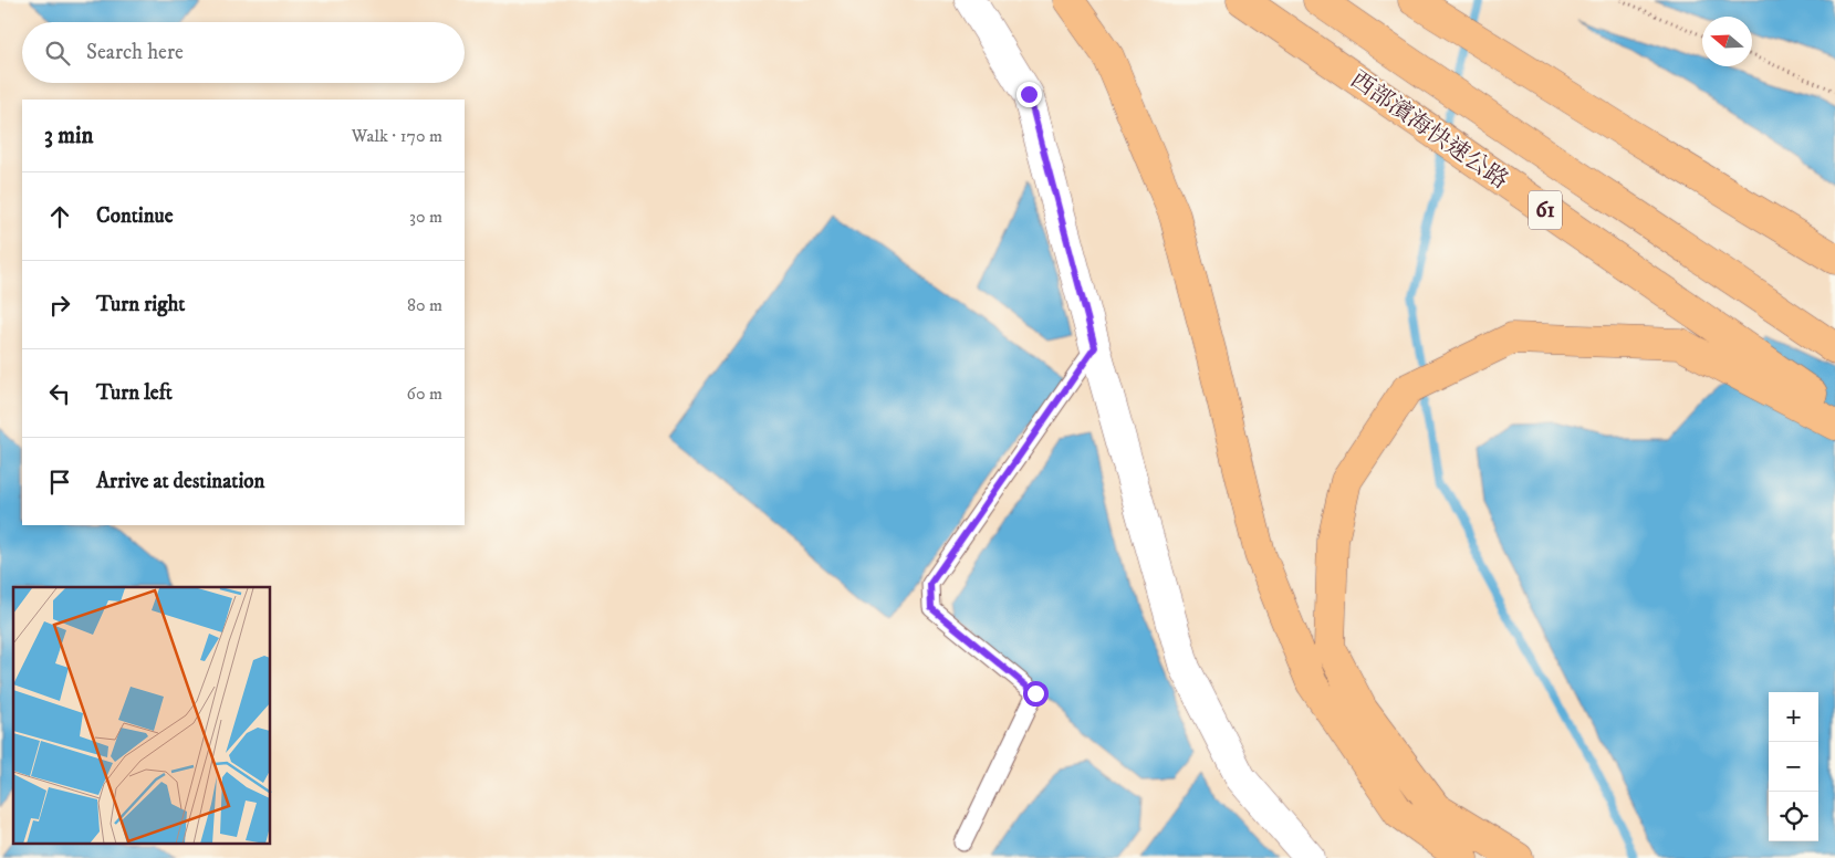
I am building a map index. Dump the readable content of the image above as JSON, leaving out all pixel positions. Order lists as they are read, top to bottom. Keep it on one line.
{"streets":{"highway":["西部濱海快速公路","61"]},"north":"left","page":{"search":"Search here","heading":["3 min","Walk · 170 m"],"list":[["Continue","30 m"],["Turn right","80 m"],["Turn left","60 m"],"Arrive at destination"],"map_buttons":["+","−"]}}
